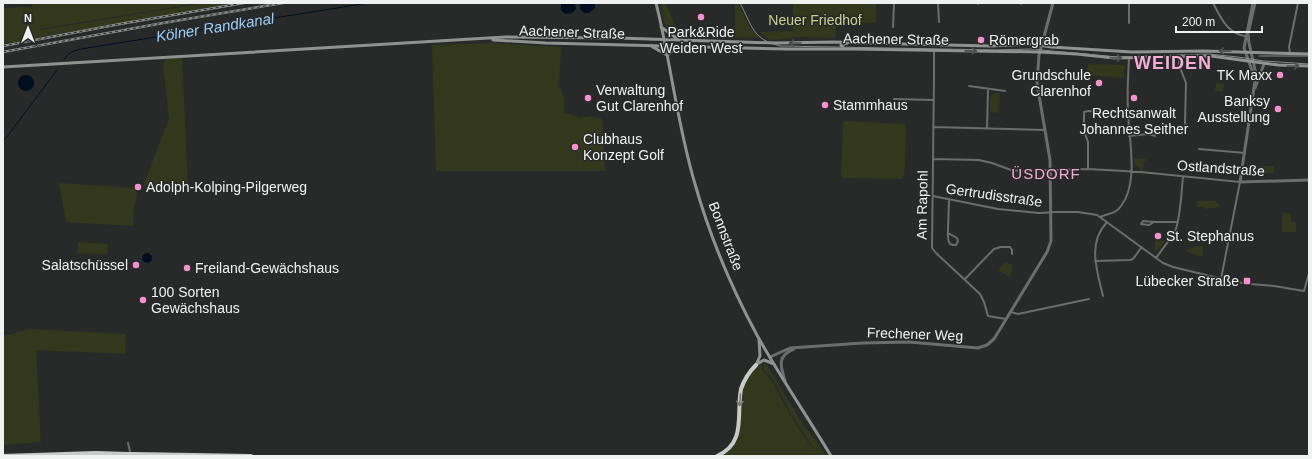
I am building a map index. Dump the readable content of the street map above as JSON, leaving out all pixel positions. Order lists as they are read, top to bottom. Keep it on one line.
{"streets":{"main road":["Aachener Straße","Bonnstraße"],"street":["Ostlandstraße","Gertrudisstraße","Am Rapohl","Frechener Weg"]},"crossings":[["Aachener Straße","Am Rapohl"],["Aachener Straße","Bonnstraße"],["Aachener Straße","Frechener Weg"],["Ostlandstraße","Am Rapohl"],["Ostlandstraße","Frechener Weg"],["Gertrudisstraße","Am Rapohl"],["Gertrudisstraße","Frechener Weg"],["Am Rapohl","Frechener Weg"],["Bonnstraße","Frechener Weg"]],"districts":["WEIDEN","ÜSDORF"],"water":["Kölner Randkanal"],"parks":["Neuer Friedhof"],"places":{"other":["Park&Ride Weiden West","Römergrab","TK Maxx","Grundschule Clarenhof","Verwaltung Gut Clarenhof","Rechtsanwalt Johannes Seither","Stammhaus","Banksy Ausstellung","Clubhaus Konzept Golf","Adolph-Kolping-Pilgerweg","St. Stephanus","Salatschüssel","Freiland-Gewächshaus","100 Sorten Gewächshaus"],"transit":["Lübecker Straße"]},"scale_bar":"200 m","north":"top"}
